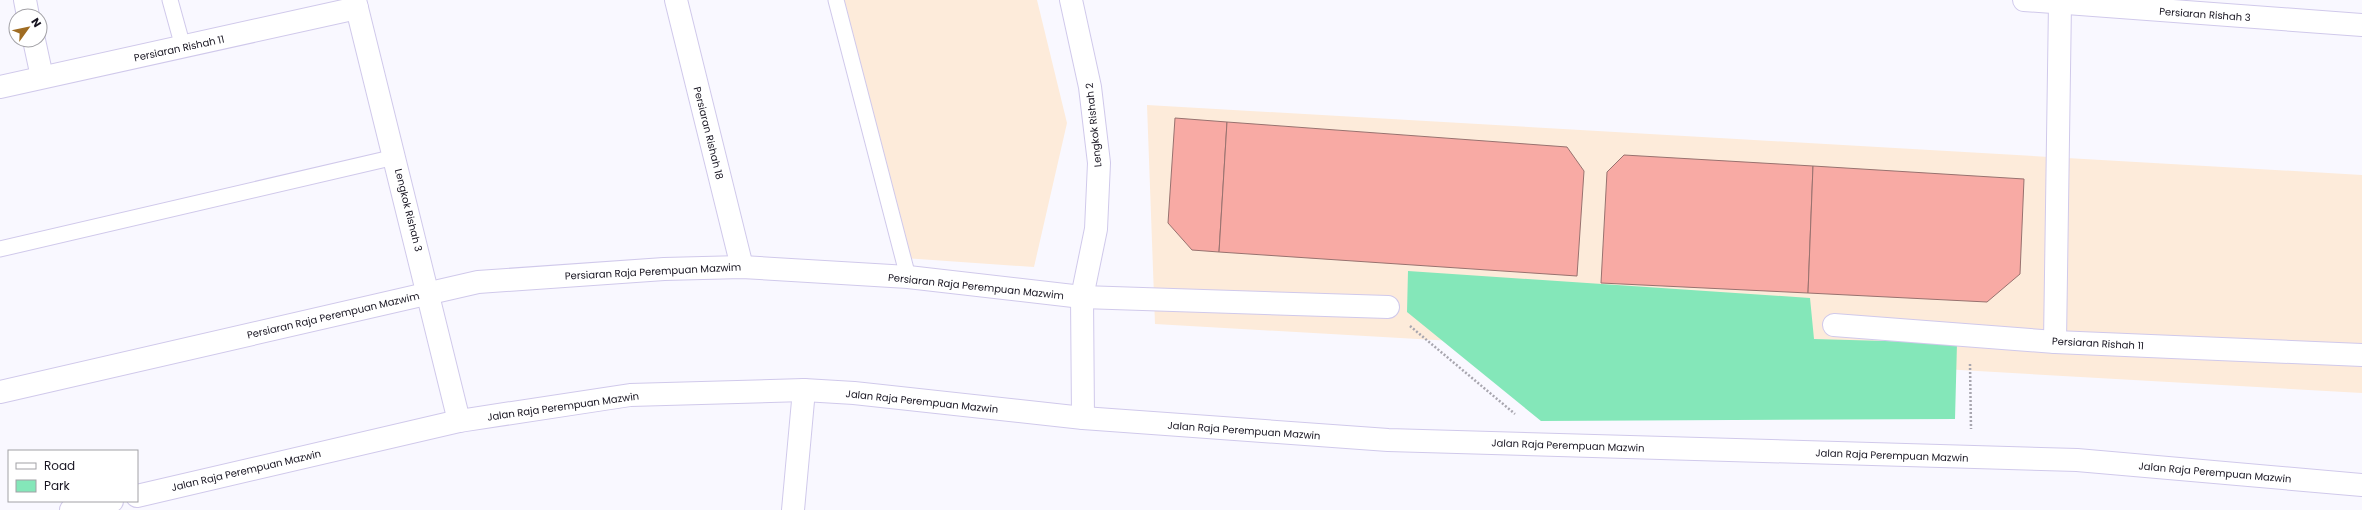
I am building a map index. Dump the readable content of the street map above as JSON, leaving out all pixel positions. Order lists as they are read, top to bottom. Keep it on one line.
{"streets":{"street":["Persiaran Rishah 3","Persiaran Rishah 11","Lengkok Rishah 2","Persiaran Rishah 18","Lengkok Rishah 3","Persiaran Raja Perempuan Mazwim","Jalan Raja Perempuan Mazwin"]},"crossings":[["Persiaran Rishah 11","Lengkok Rishah 3"],["Lengkok Rishah 2","Persiaran Raja Perempuan Mazwim"],["Lengkok Rishah 2","Jalan Raja Perempuan Mazwin"],["Persiaran Rishah 18","Persiaran Raja Perempuan Mazwim"],["Lengkok Rishah 3","Persiaran Raja Perempuan Mazwim"],["Lengkok Rishah 3","Jalan Raja Perempuan Mazwin"]],"legend":["Road","Park"],"north":"top right"}
